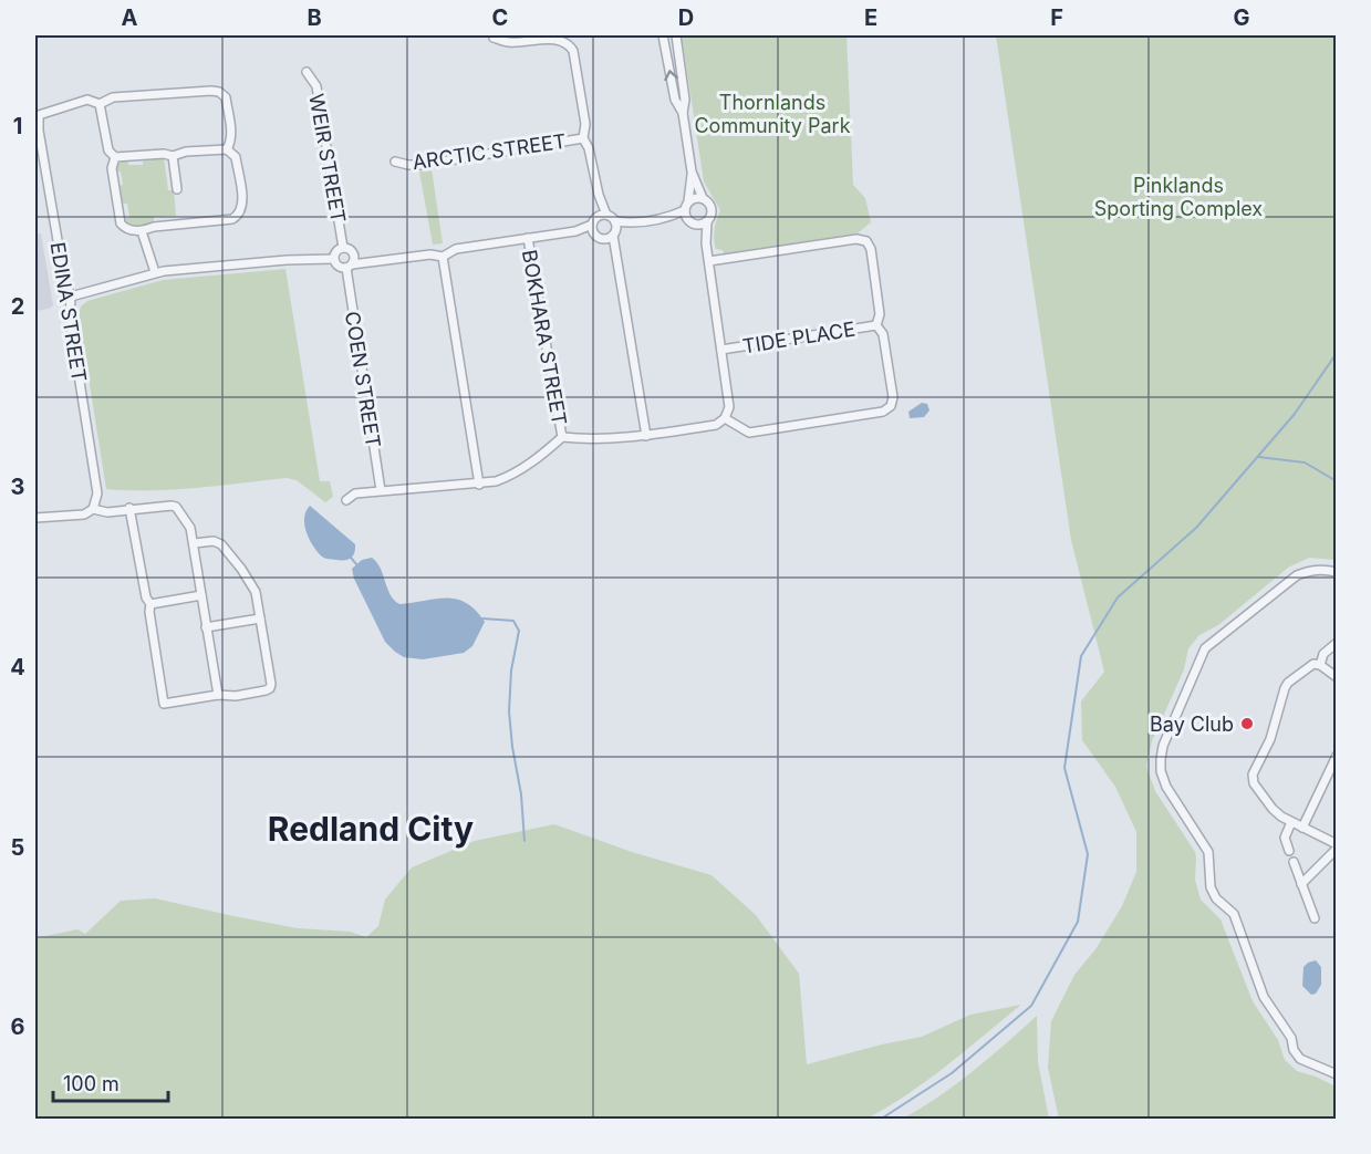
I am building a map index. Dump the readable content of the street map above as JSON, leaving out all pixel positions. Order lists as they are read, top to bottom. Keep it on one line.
{"streets":{"street":["ARCTIC STREET","WEIR STREET","EDINA STREET","BOKHARA STREET","TIDE PLACE","COEN STREET"]},"crossings":[["WEIR STREET","COEN STREET"]],"districts":["Redland City"],"parks":["Thornlands Community Park","Pinklands Sporting Complex"],"places":["Bay Club"],"scale_bar":"100 m","grid":{"columns":["A","B","C","D","E","F","G"],"rows":["1","2","3","4","5","6"]}}
